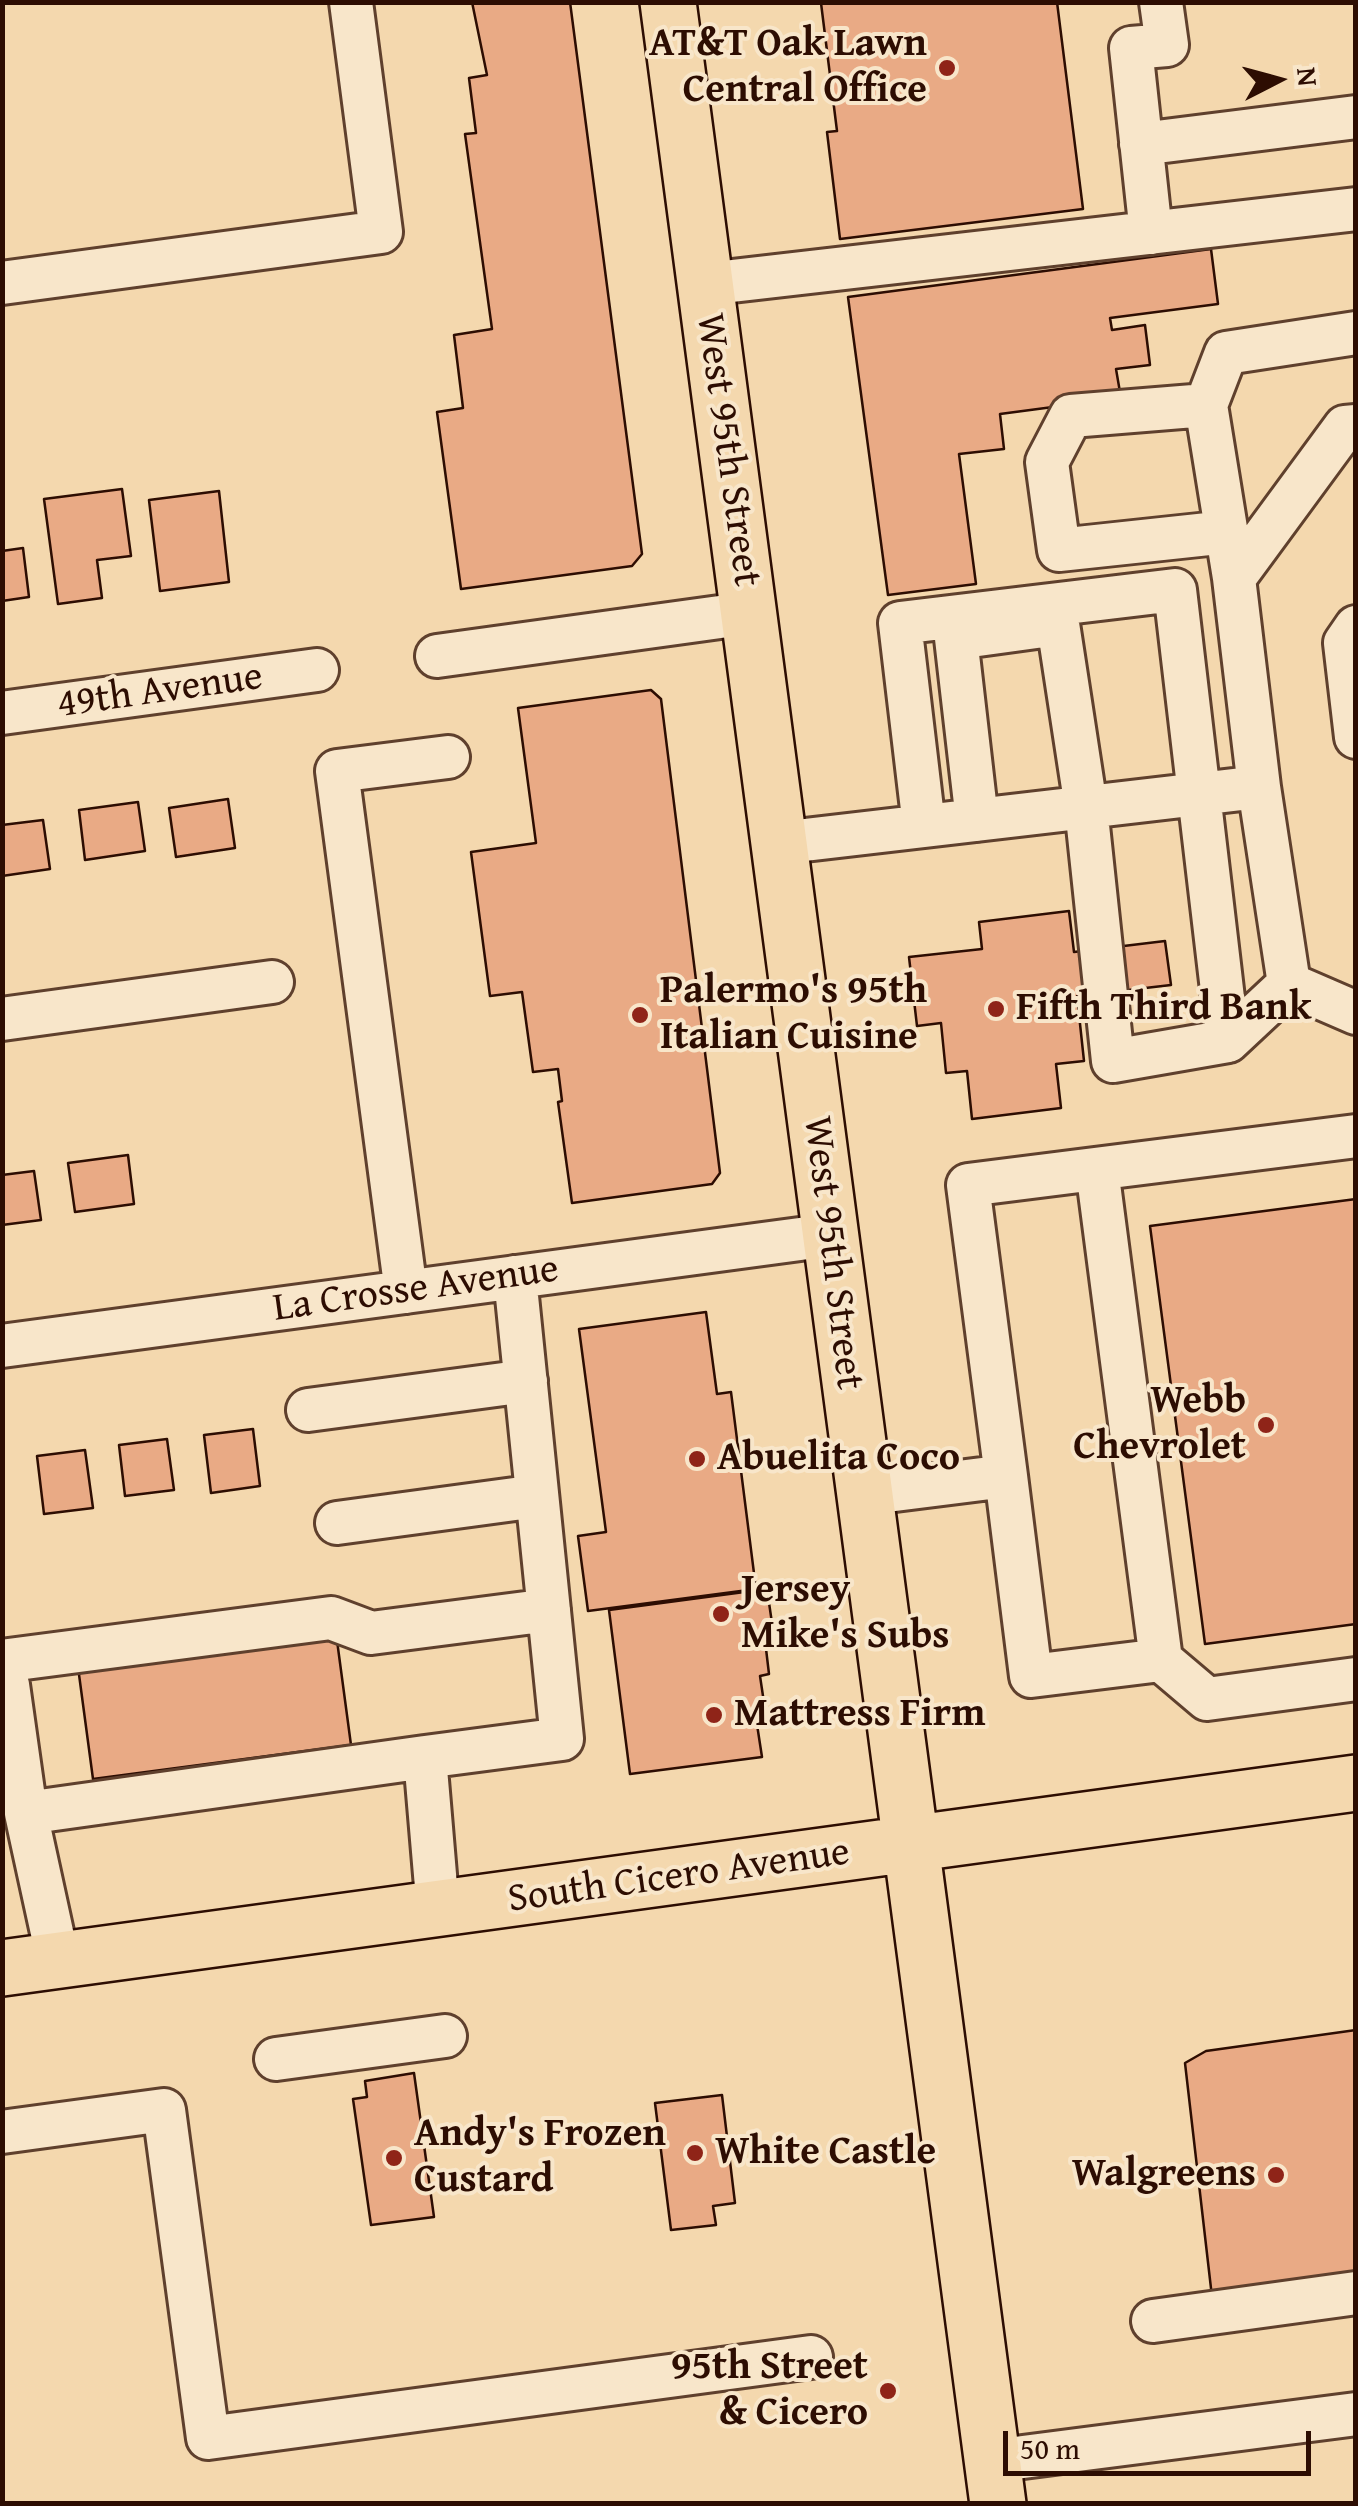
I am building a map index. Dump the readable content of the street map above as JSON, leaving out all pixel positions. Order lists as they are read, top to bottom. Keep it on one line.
{"streets":{"main road":["West 95th Street","South Cicero Avenue"],"street":["49th Avenue","La Crosse Avenue"]},"crossings":[["West 95th Street","La Crosse Avenue"],["West 95th Street","South Cicero Avenue"]],"places":["AT&T Oak Lawn Central Office","Fifth Third Bank","Palermo's 95th Italian Cuisine","Webb Chevrolet","Abuelita Coco","Jersey Mike's Subs","Mattress Firm","White Castle","Andy's Frozen Custard","Walgreens","95th Street & Cicero"],"scale_bar":"50 m","north":"right"}
